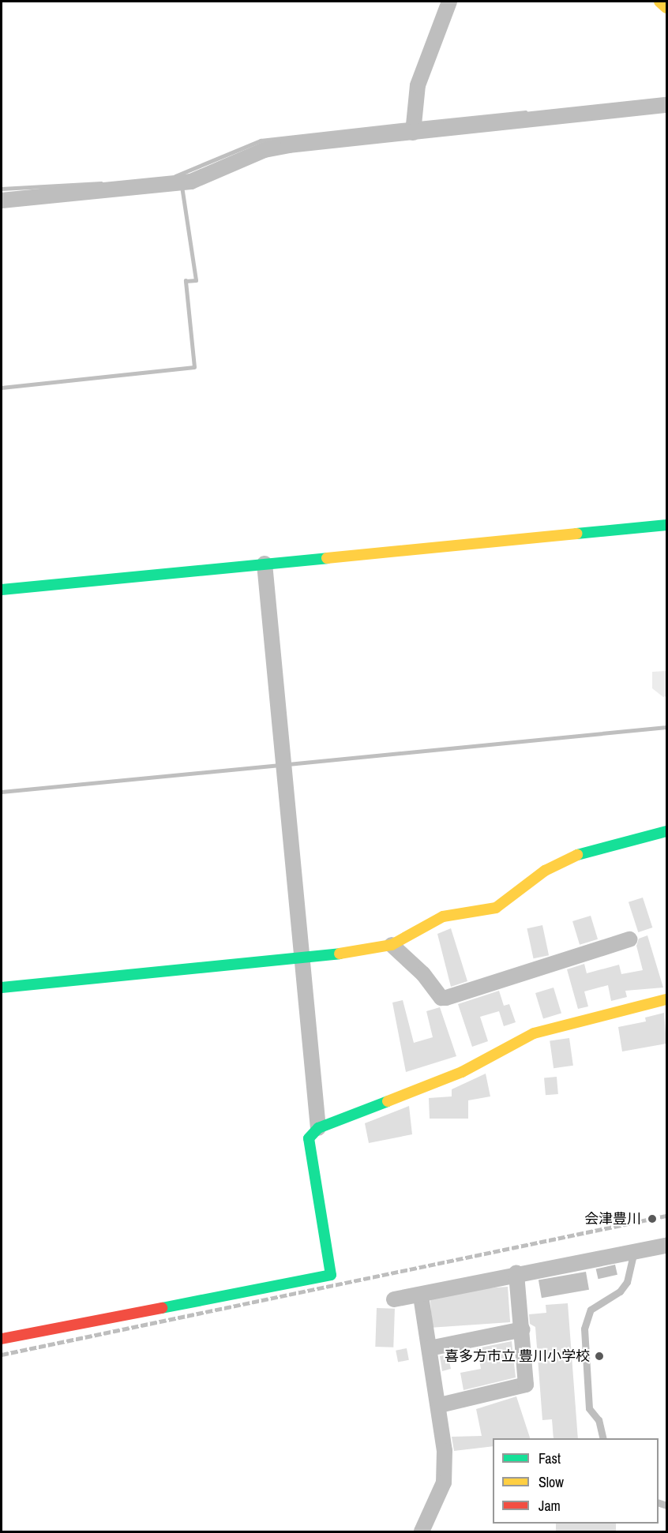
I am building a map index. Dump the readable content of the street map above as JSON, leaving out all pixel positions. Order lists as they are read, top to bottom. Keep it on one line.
{"places":["会津豊川","喜多方市立 豊川小学校"],"legend":["Fast","Slow","Jam"]}
